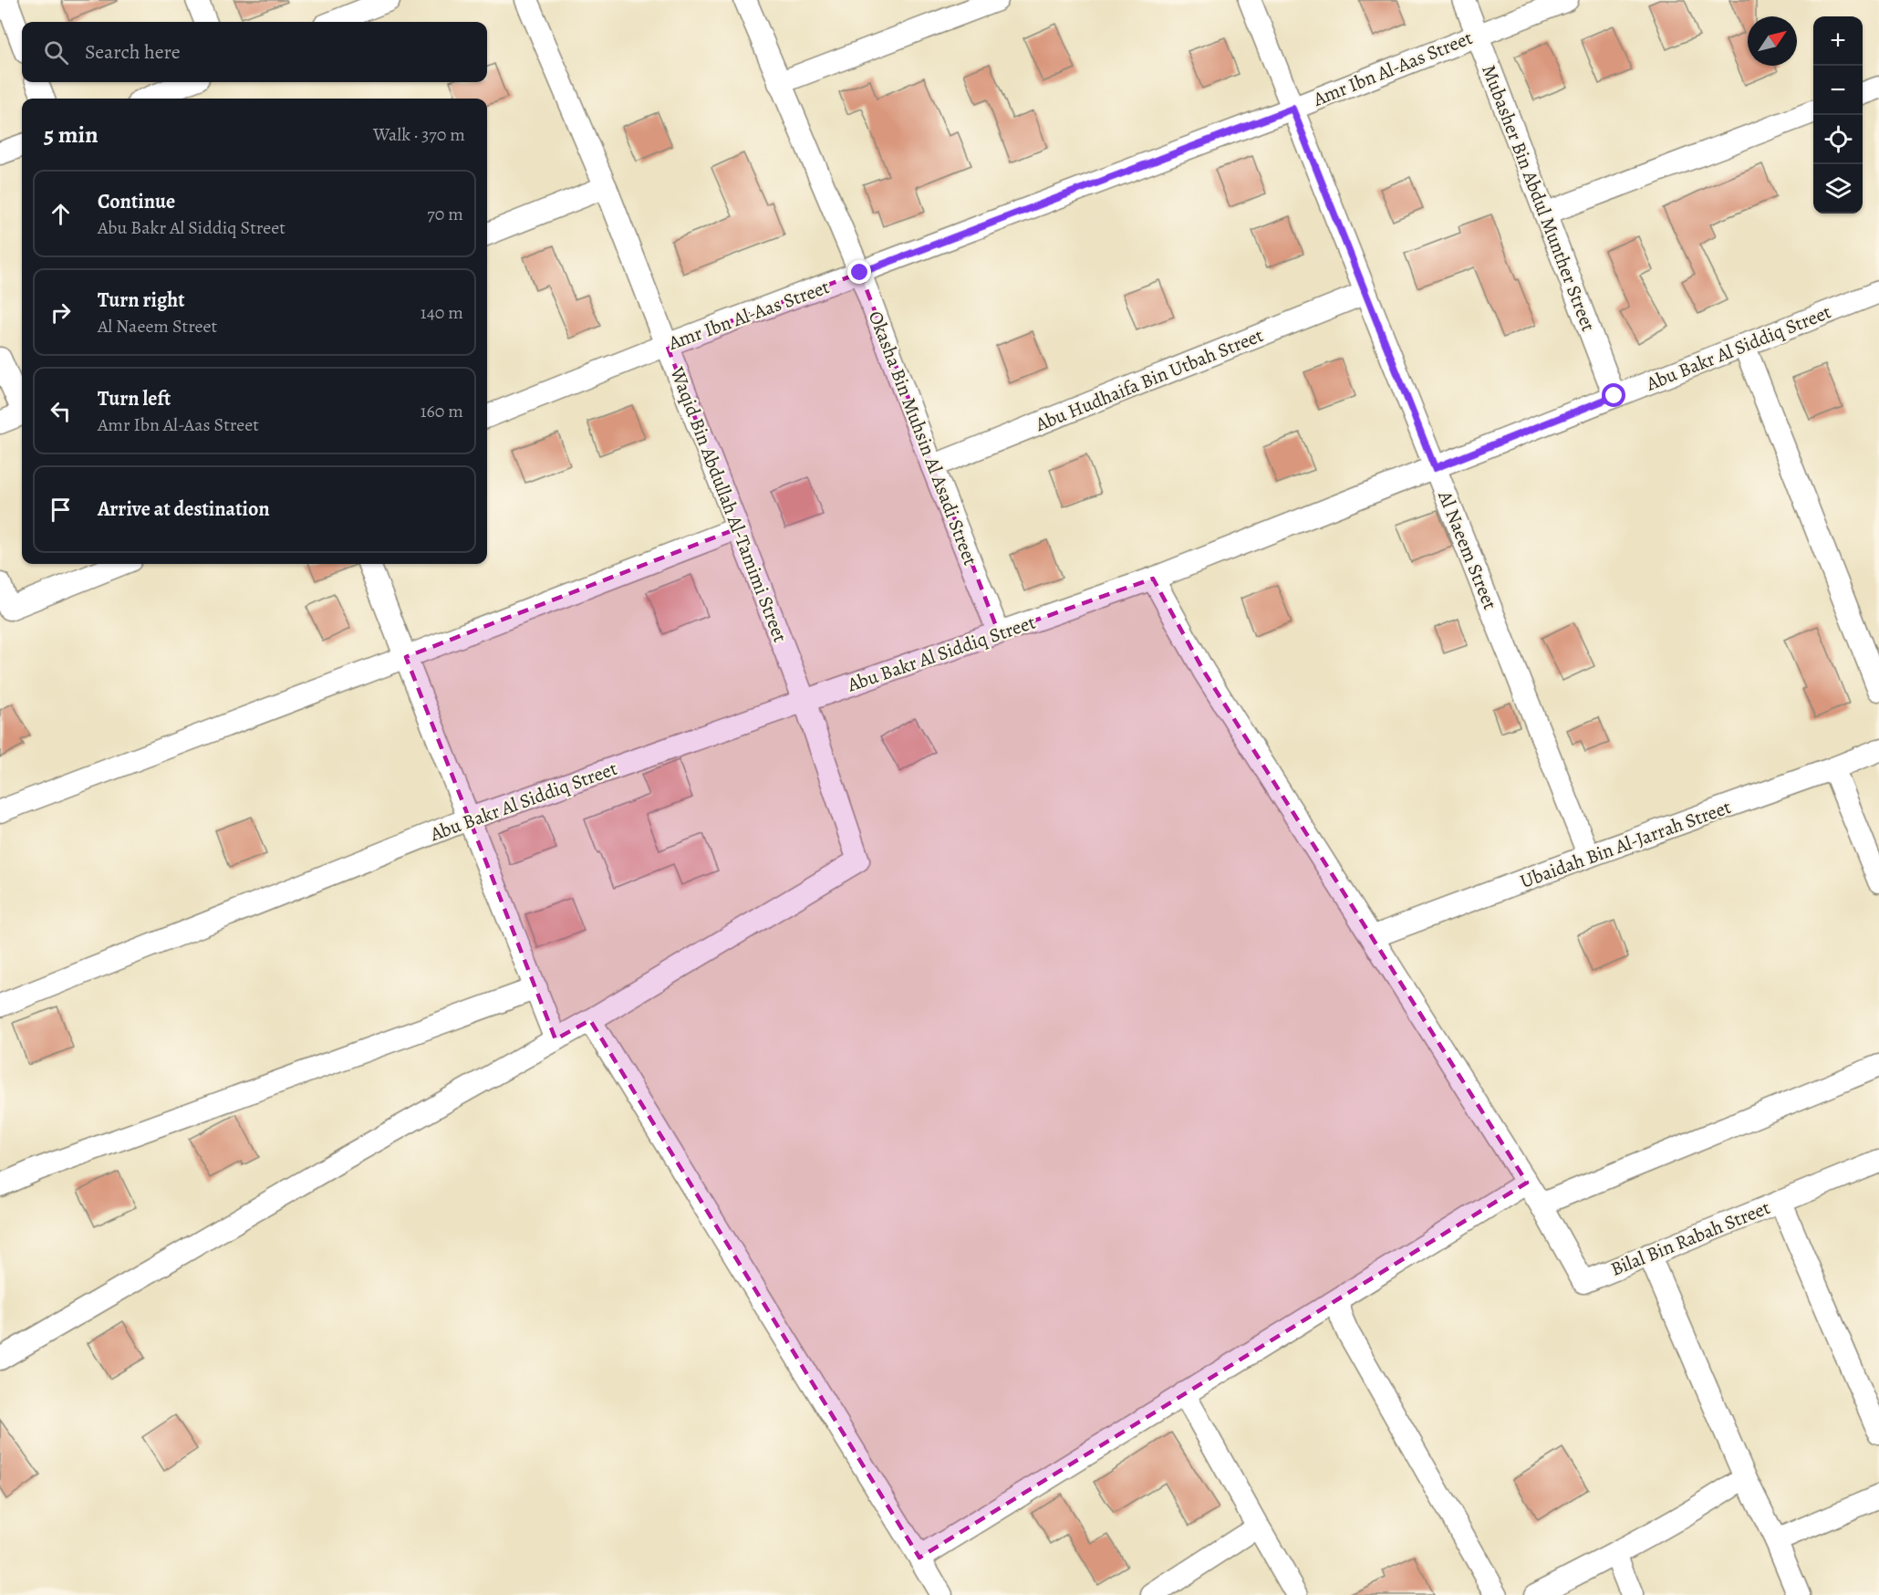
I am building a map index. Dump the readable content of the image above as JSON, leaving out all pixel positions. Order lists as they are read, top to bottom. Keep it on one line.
{"streets":{"street":["Amr Ibn Al-Aas Street","Mubasher Bin Abdul Munther Street","Abu Bakr Al Siddiq Street","Abu Hudhaifa Bin Utbah Street","Okasha Bin Muhsin Al Asadi Street","Waqid Bin Abdullah Al-Tamimi Street","Al Naeem Street","Ubaidah Bin Al-Jarrah Street","Bilal Bin Rabah Street"]},"crossings":[["Amr Ibn Al-Aas Street","Mubasher Bin Abdul Munther Street"],["Amr Ibn Al-Aas Street","Okasha Bin Muhsin Al Asadi Street"],["Amr Ibn Al-Aas Street","Waqid Bin Abdullah Al-Tamimi Street"],["Amr Ibn Al-Aas Street","Al Naeem Street"],["Mubasher Bin Abdul Munther Street","Abu Bakr Al Siddiq Street"],["Abu Bakr Al Siddiq Street","Okasha Bin Muhsin Al Asadi Street"],["Abu Bakr Al Siddiq Street","Waqid Bin Abdullah Al-Tamimi Street"],["Abu Bakr Al Siddiq Street","Al Naeem Street"],["Abu Hudhaifa Bin Utbah Street","Okasha Bin Muhsin Al Asadi Street"],["Abu Hudhaifa Bin Utbah Street","Al Naeem Street"],["Al Naeem Street","Ubaidah Bin Al-Jarrah Street"]],"north":"top right","page":{"map_buttons":["+","−"],"search":"Search here","heading":["5 min","Walk · 370 m"],"list":[["Continue","Abu Bakr Al Siddiq Street","70 m"],["Turn right","Al Naeem Street","140 m"],["Turn left","Amr Ibn Al-Aas Street","160 m"],"Arrive at destination"]}}
